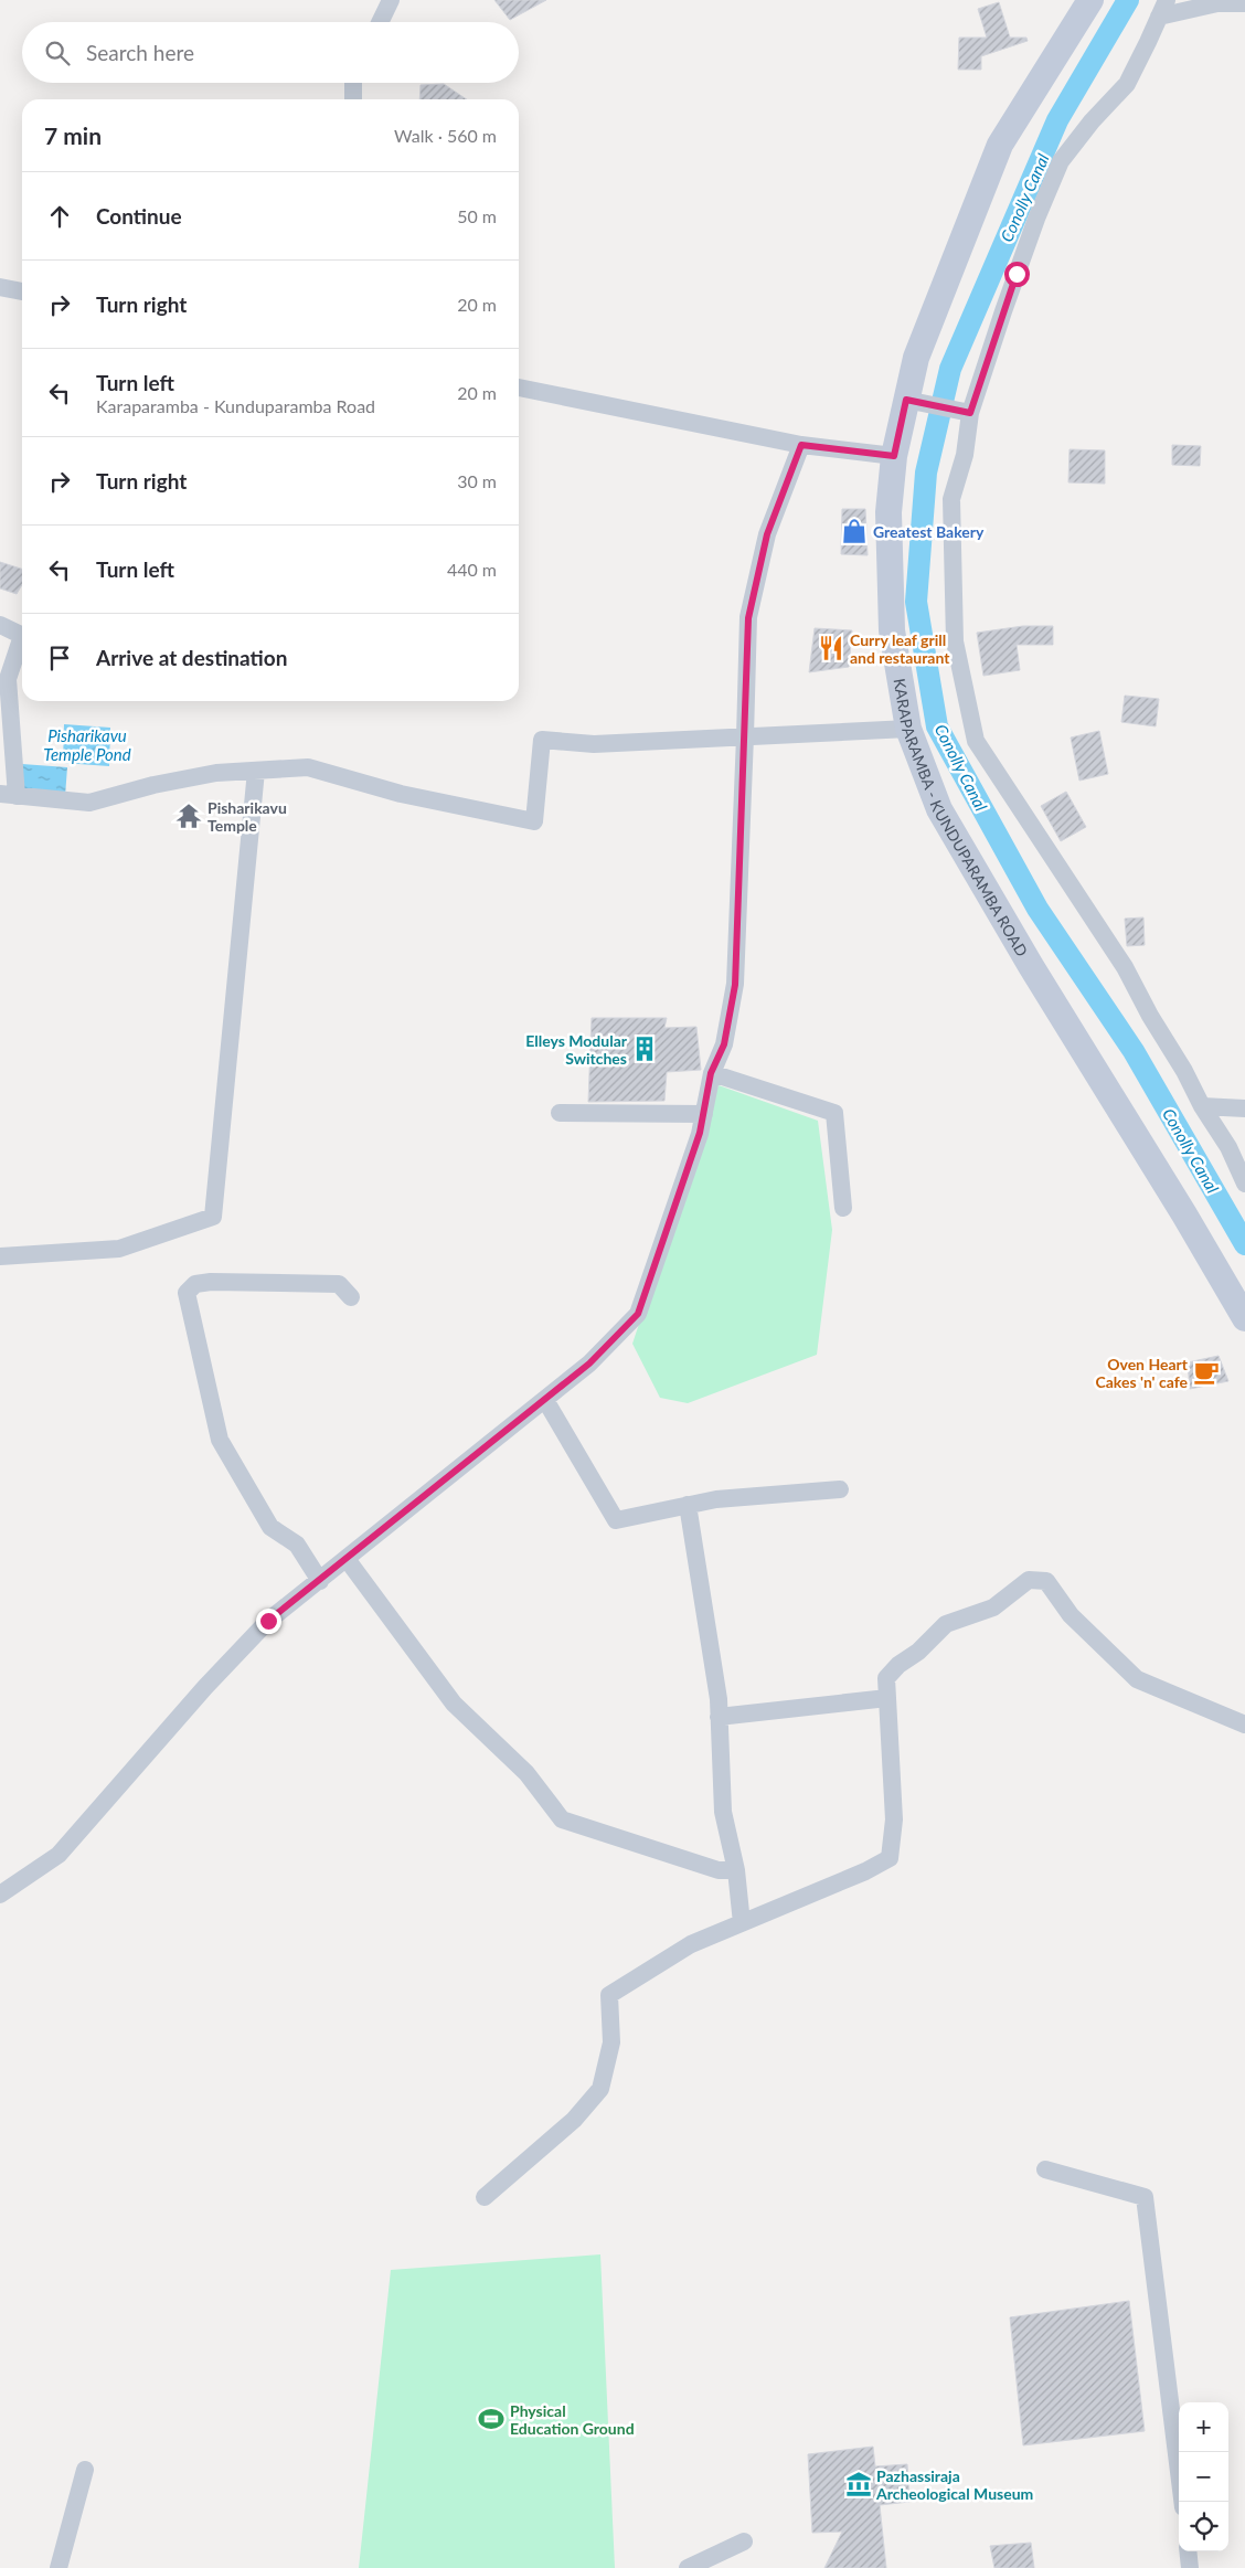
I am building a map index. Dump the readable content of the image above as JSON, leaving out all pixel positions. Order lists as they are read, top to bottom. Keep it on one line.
{"streets":{"main road":["KARAPARAMBA - KUNDUPARAMBA ROAD"]},"water":["Conolly Canal","Pisharikavu Temple Pond"],"places":{"shop":["Greatest Bakery"],"restaurant":["Curry leaf grill and restaurant"],"temple":["Pisharikavu Temple"],"building":["Elleys Modular Switches"],"cafe":["Oven Heart Cakes 'n' cafe"],"sports":["Physical Education Ground"],"museum":["Pazhassiraja Archeological Museum"]},"page":{"search":"Search here","heading":["7 min","Walk · 560 m"],"list":[["Continue","50 m"],["Turn right","20 m"],["Turn left","Karaparamba - Kunduparamba Road","20 m"],["Turn right","30 m"],["Turn left","440 m"],"Arrive at destination"],"map_buttons":["+","−"]}}
